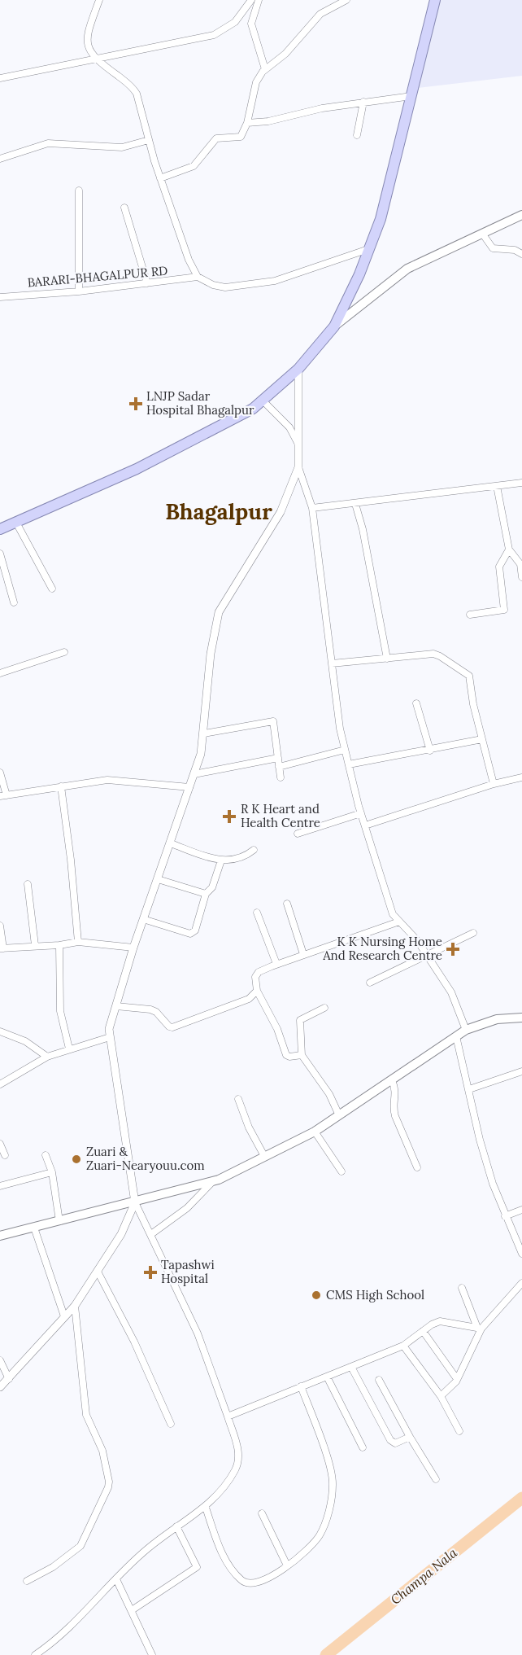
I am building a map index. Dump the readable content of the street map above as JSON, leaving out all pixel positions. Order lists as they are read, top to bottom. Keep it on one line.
{"streets":{"street":["BARARI-BHAGALPUR RD"]},"districts":["Bhagalpur"],"water":["Champa Nala"],"places":{"health":["LNJP Sadar Hospital Bhagalpur","R K Heart and Health Centre","K K Nursing Home And Research Centre","Tapashwi Hospital"],"other":["Zuari & Zuari-Nearyouu.com","CMS High School"]}}
